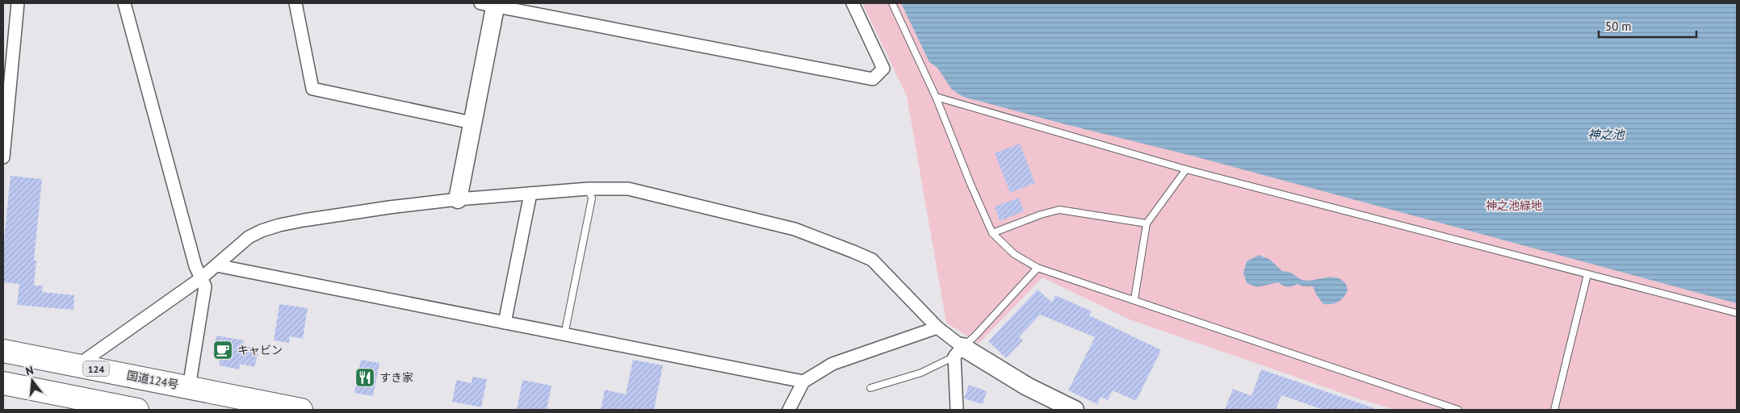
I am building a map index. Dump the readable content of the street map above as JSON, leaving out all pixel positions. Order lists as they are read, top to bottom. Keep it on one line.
{"streets":{"highway":["124","国道124号"]},"water":["神之池"],"parks":["神之池緑地"],"places":{"cafe":["キャビン"],"restaurant":["すき家"]},"scale_bar":"50 m","north":"top"}
